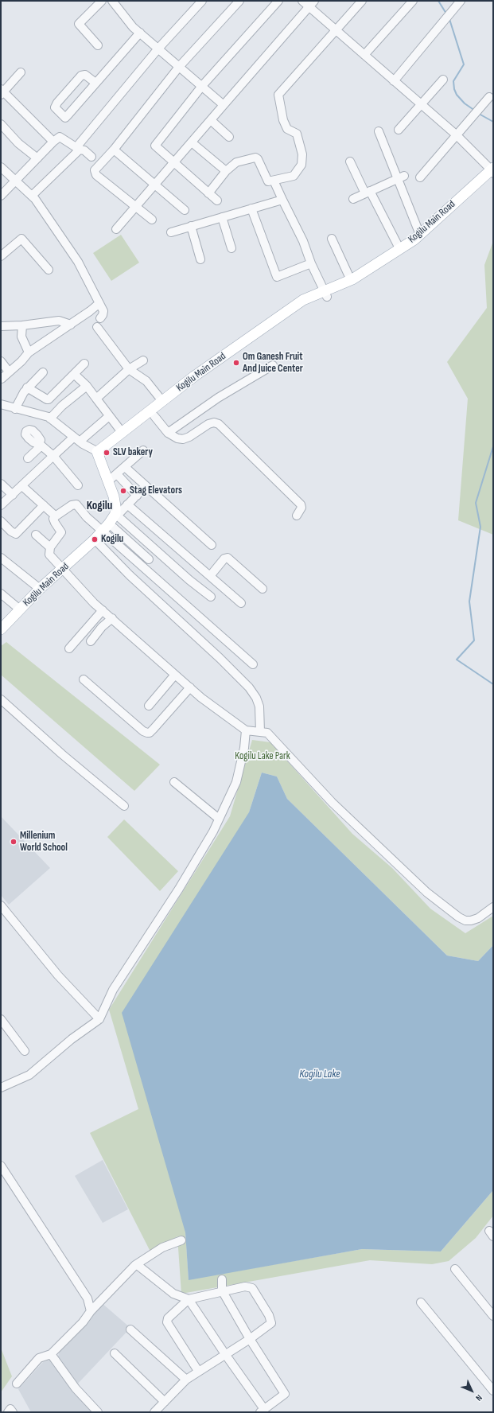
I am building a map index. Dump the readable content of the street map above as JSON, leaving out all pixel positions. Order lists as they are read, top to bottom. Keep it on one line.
{"streets":{"main road":["Kogilu Main Road"]},"districts":["Kogilu"],"water":["Kogilu Lake"],"parks":["Kogilu Lake Park"],"places":["Om Ganesh Fruit And Juice Center","SLV bakery","Stag Elevators","Kogilu","Millenium World School"],"north":"bottom right"}
